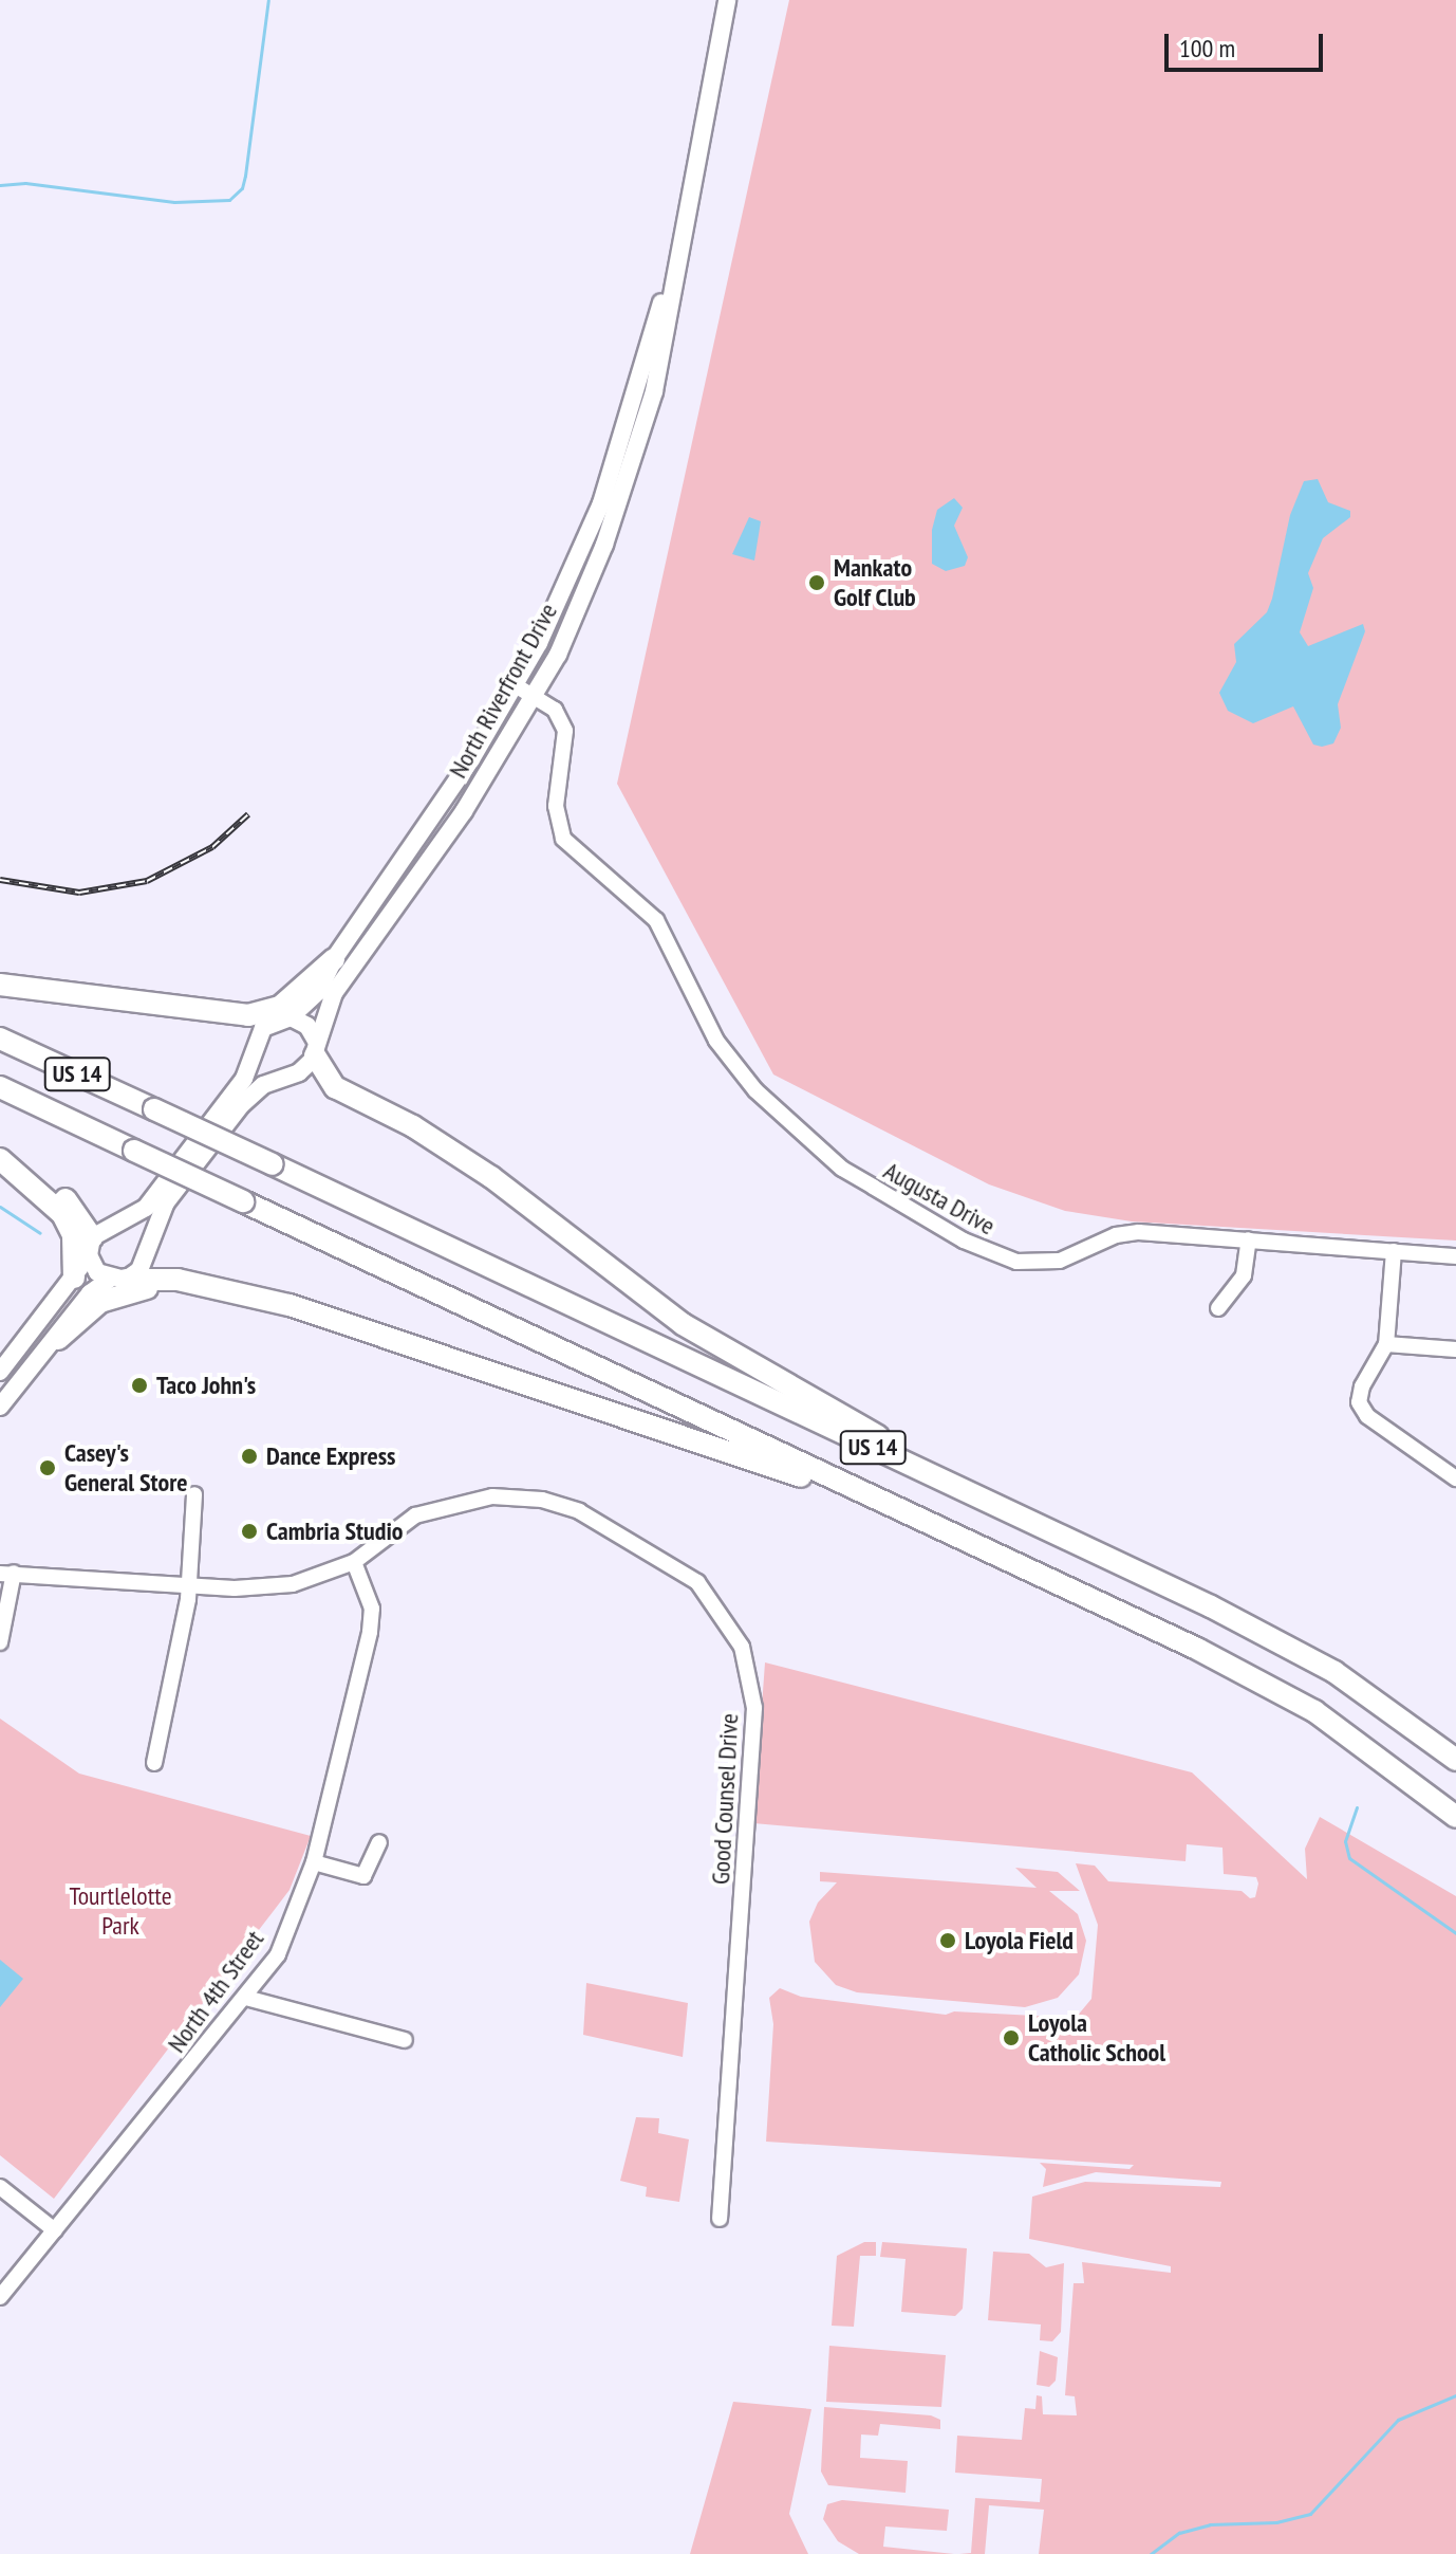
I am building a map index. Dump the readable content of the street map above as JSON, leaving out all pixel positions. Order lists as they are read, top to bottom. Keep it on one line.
{"streets":{"highway":["US 14"],"main road":["North Riverfront Drive"],"street":["Augusta Drive","Good Counsel Drive","North 4th Street"]},"crossings":[["North Riverfront Drive","Augusta Drive"],["Good Counsel Drive","North 4th Street"]],"parks":["Tourtlelotte Park"],"places":["Mankato Golf Club","Taco John's","Dance Express","Casey's General Store","Cambria Studio","Loyola Field","Loyola Catholic School"],"scale_bar":"100 m"}
